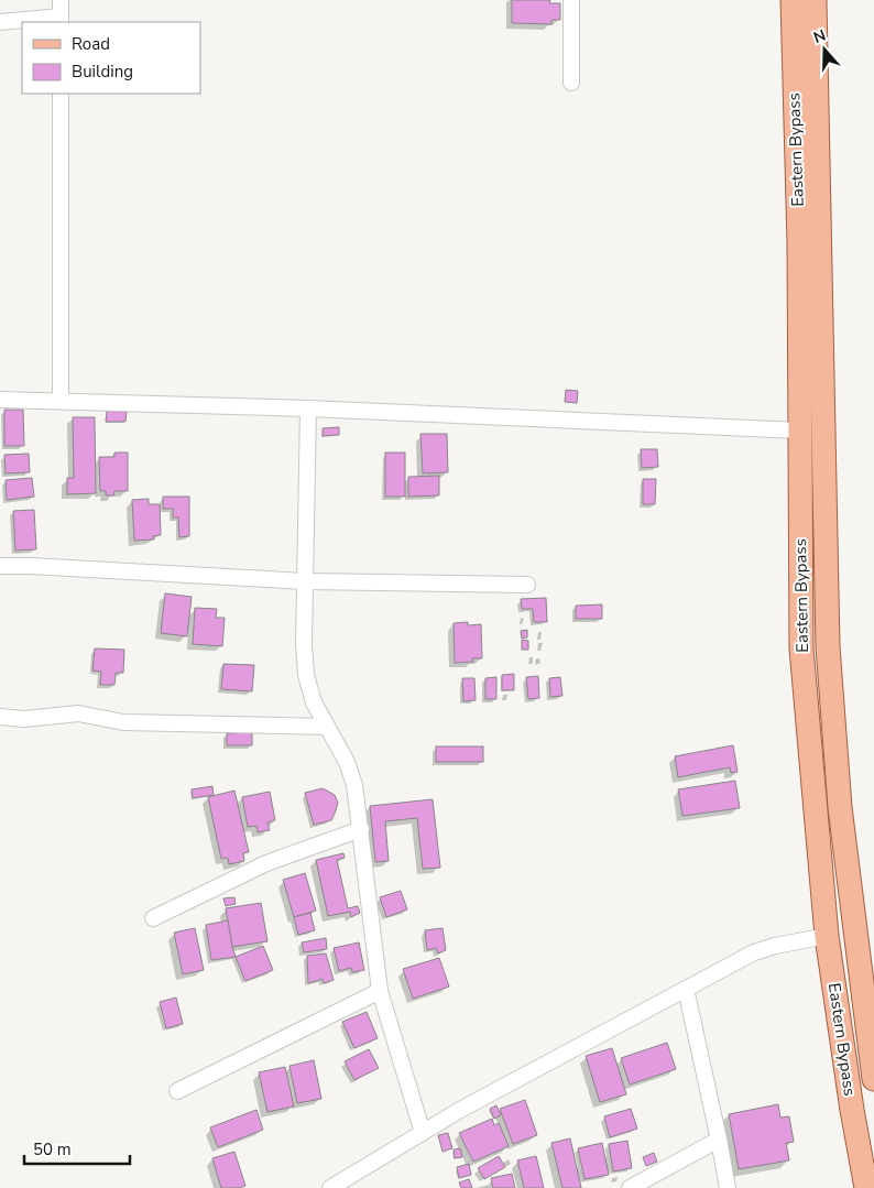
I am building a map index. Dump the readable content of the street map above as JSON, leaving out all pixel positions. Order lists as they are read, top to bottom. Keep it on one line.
{"streets":{"main road":["Eastern Bypass"]},"legend":["Road","Building"],"scale_bar":"50 m","north":"top"}
